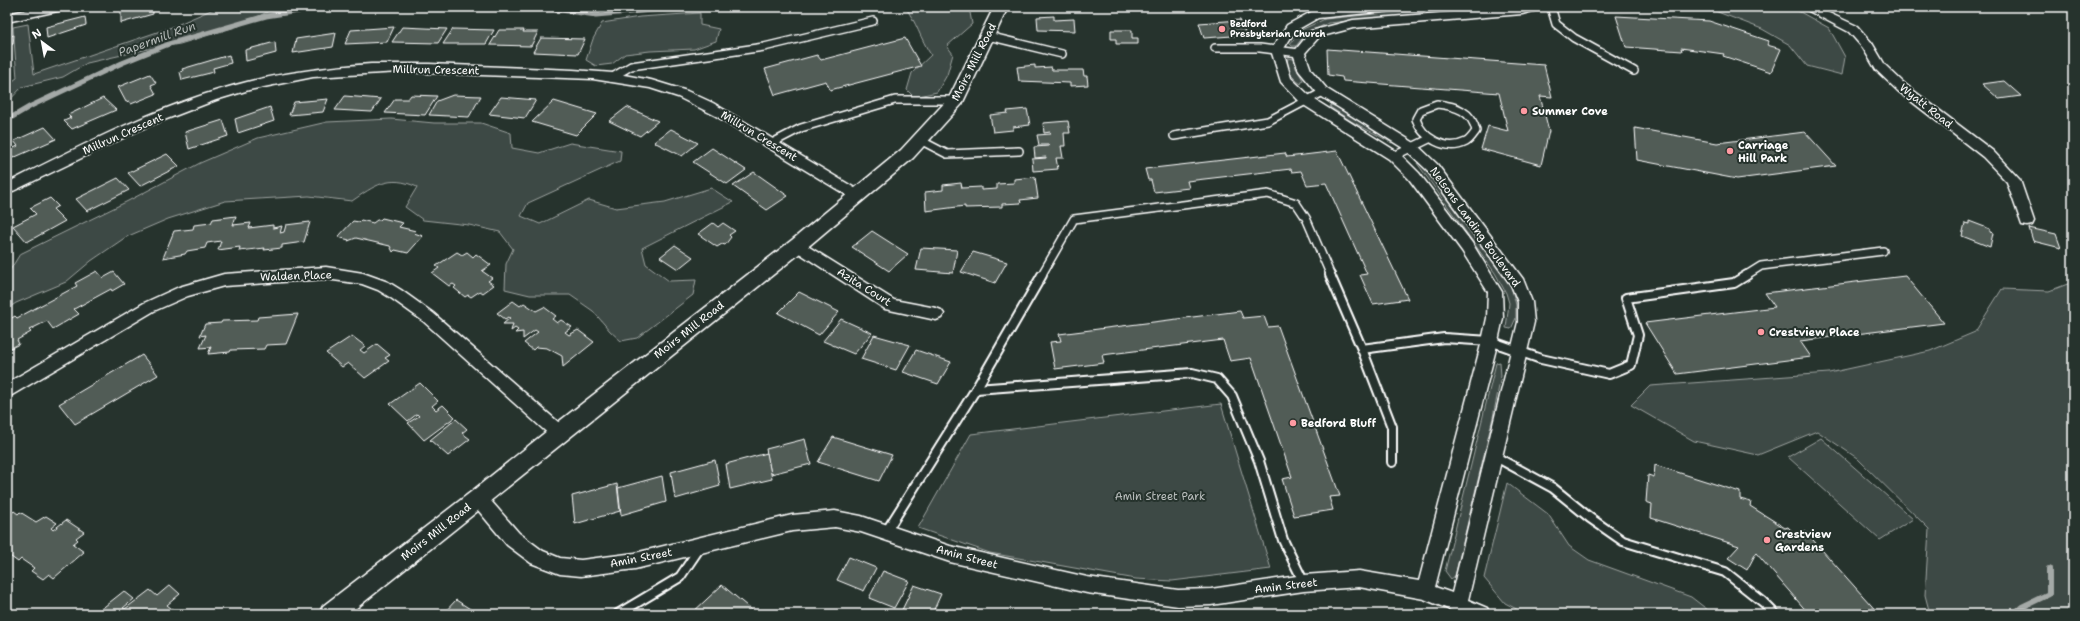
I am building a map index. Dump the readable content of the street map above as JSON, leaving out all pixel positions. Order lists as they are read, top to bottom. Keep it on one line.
{"streets":{"street":["Moirs Mill Road","Millrun Crescent","Wyatt Road","Nelsons Landing Boulevard","Walden Place","Azita Court","Amin Street"]},"crossings":[["Moirs Mill Road","Millrun Crescent"],["Moirs Mill Road","Walden Place"],["Moirs Mill Road","Azita Court"],["Moirs Mill Road","Amin Street"],["Nelsons Landing Boulevard","Amin Street"]],"water":["Papermill Run"],"parks":["Amin Street Park"],"places":["Bedford Presbyterian Church","Summer Cove","Carriage Hill Park","Crestview Place","Bedford Bluff","Crestview Gardens"],"north":"top left"}
